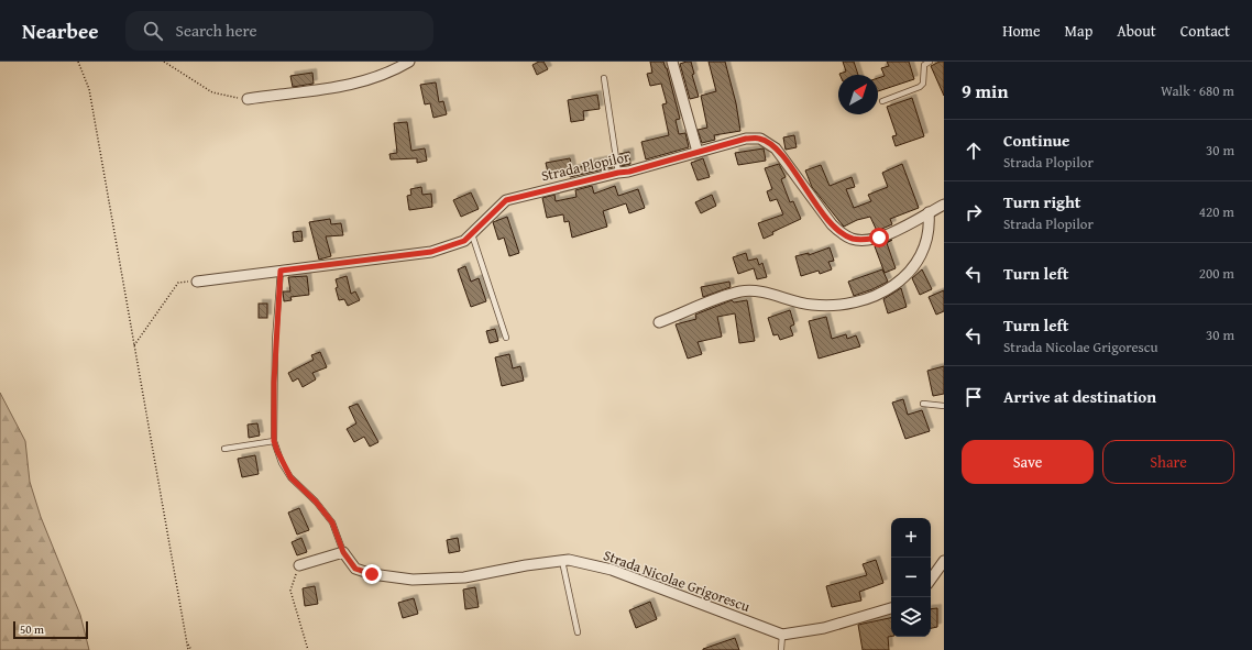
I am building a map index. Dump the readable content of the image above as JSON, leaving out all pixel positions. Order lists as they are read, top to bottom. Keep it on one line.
{"streets":{"street":["Strada Plopilor","Strada Nicolae Grigorescu"]},"scale_bar":"50 m","north":"top right","page":{"header":"Nearbee","search":"Search here","nav":["Home","Map","About","Contact"],"heading":["9 min","Walk · 680 m"],"list":[["Continue","Strada Plopilor","30 m"],["Turn right","Strada Plopilor","420 m"],["Turn left","200 m"],["Turn left","Strada Nicolae Grigorescu","30 m"],"Arrive at destination"],"buttons":["Save","Share"],"map_buttons":["+","−"],"scale":"50 m"}}
